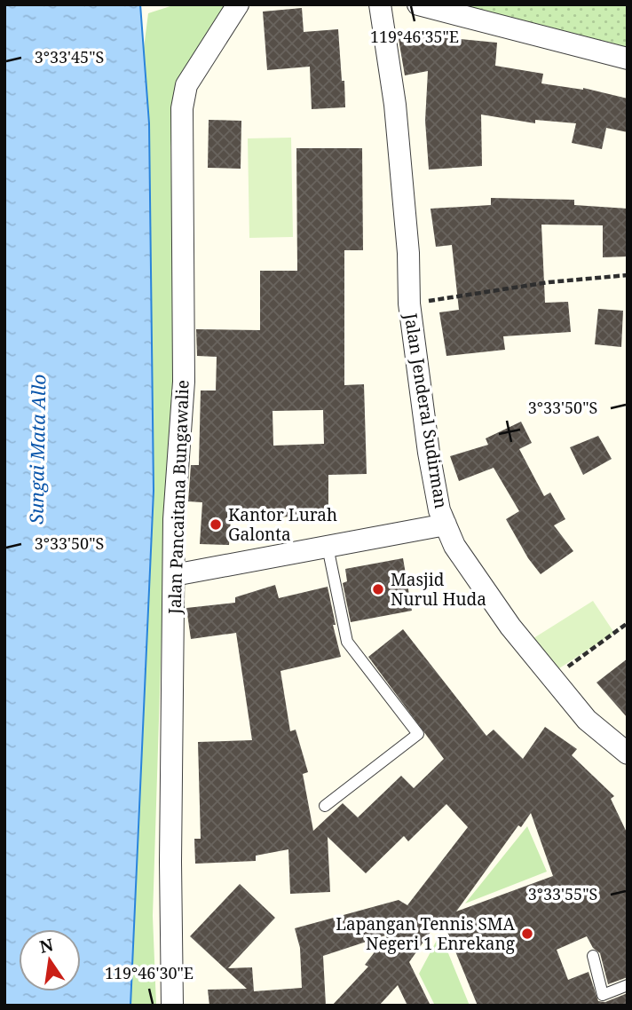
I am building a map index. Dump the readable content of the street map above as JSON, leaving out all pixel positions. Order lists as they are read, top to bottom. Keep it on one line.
{"streets":{"street":["Jalan Jenderal Sudirman","Jalan Pancaitana Bungawalie"]},"water":["Sungai Mata Allo"],"places":["Kantor Lurah Galonta","Masjid Nurul Huda","Lapangan Tennis SMA Negeri 1 Enrekang"],"north":"top","coordinates":["119°46'35\"E","3°33'45\"S","3°33'50\"S","3°33'55\"S","119°46'30\"E"]}
